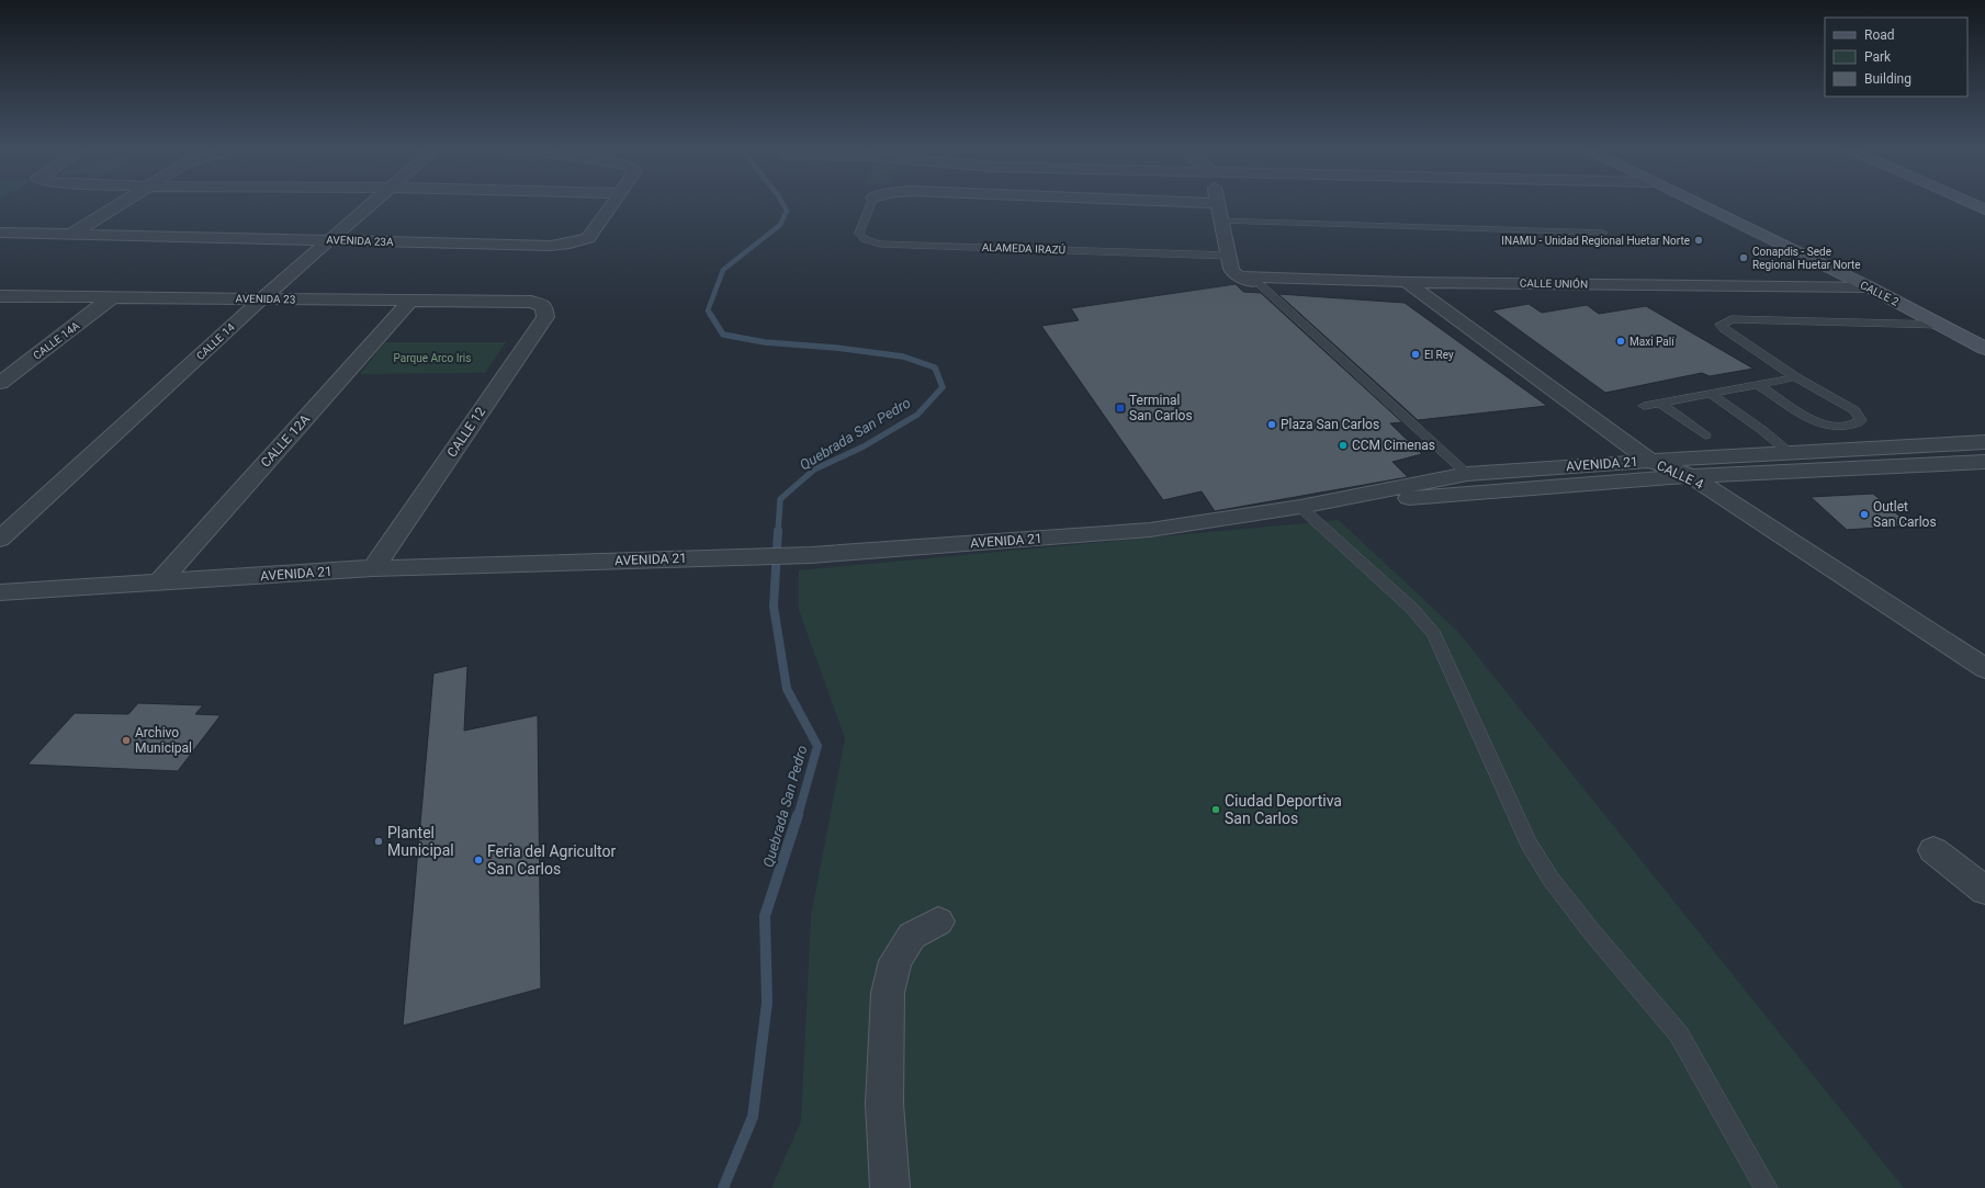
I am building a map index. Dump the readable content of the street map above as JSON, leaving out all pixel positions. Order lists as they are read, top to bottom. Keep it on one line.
{"streets":{"main road":["CALLE 2"],"street":["AVENIDA 23A","CALLE UNIÓN","AVENIDA 23","CALLE 14A","CALLE 14","CALLE 12","CALLE 12A","AVENIDA 21","CALLE 4"],"lane":["ALAMEDA IRAZÚ"]},"crossings":[["AVENIDA 23A","CALLE 14"],["CALLE UNIÓN","CALLE 2"],["CALLE UNIÓN","CALLE 4"],["AVENIDA 23","CALLE 14A"],["AVENIDA 23","CALLE 14"],["AVENIDA 23","CALLE 12"],["AVENIDA 23","CALLE 12A"],["CALLE 12","AVENIDA 21"],["CALLE 12A","AVENIDA 21"],["AVENIDA 21","CALLE 4"]],"water":["Quebrada San Pedro"],"parks":["Parque Arco Iris"],"places":{"other":["INAMU - Unidad Regional Huetar Norte","Conapdis - Sede Regional Huetar Norte","Maxi Palí","El Rey","Plaza San Carlos","CCM Cimenas","Outlet San Carlos","Archivo Municipal","Ciudad Deportiva San Carlos","Plantel Municipal","Feria del Agricultor San Carlos"],"transit":["Terminal San Carlos"]},"legend":["Road","Park","Building"]}
